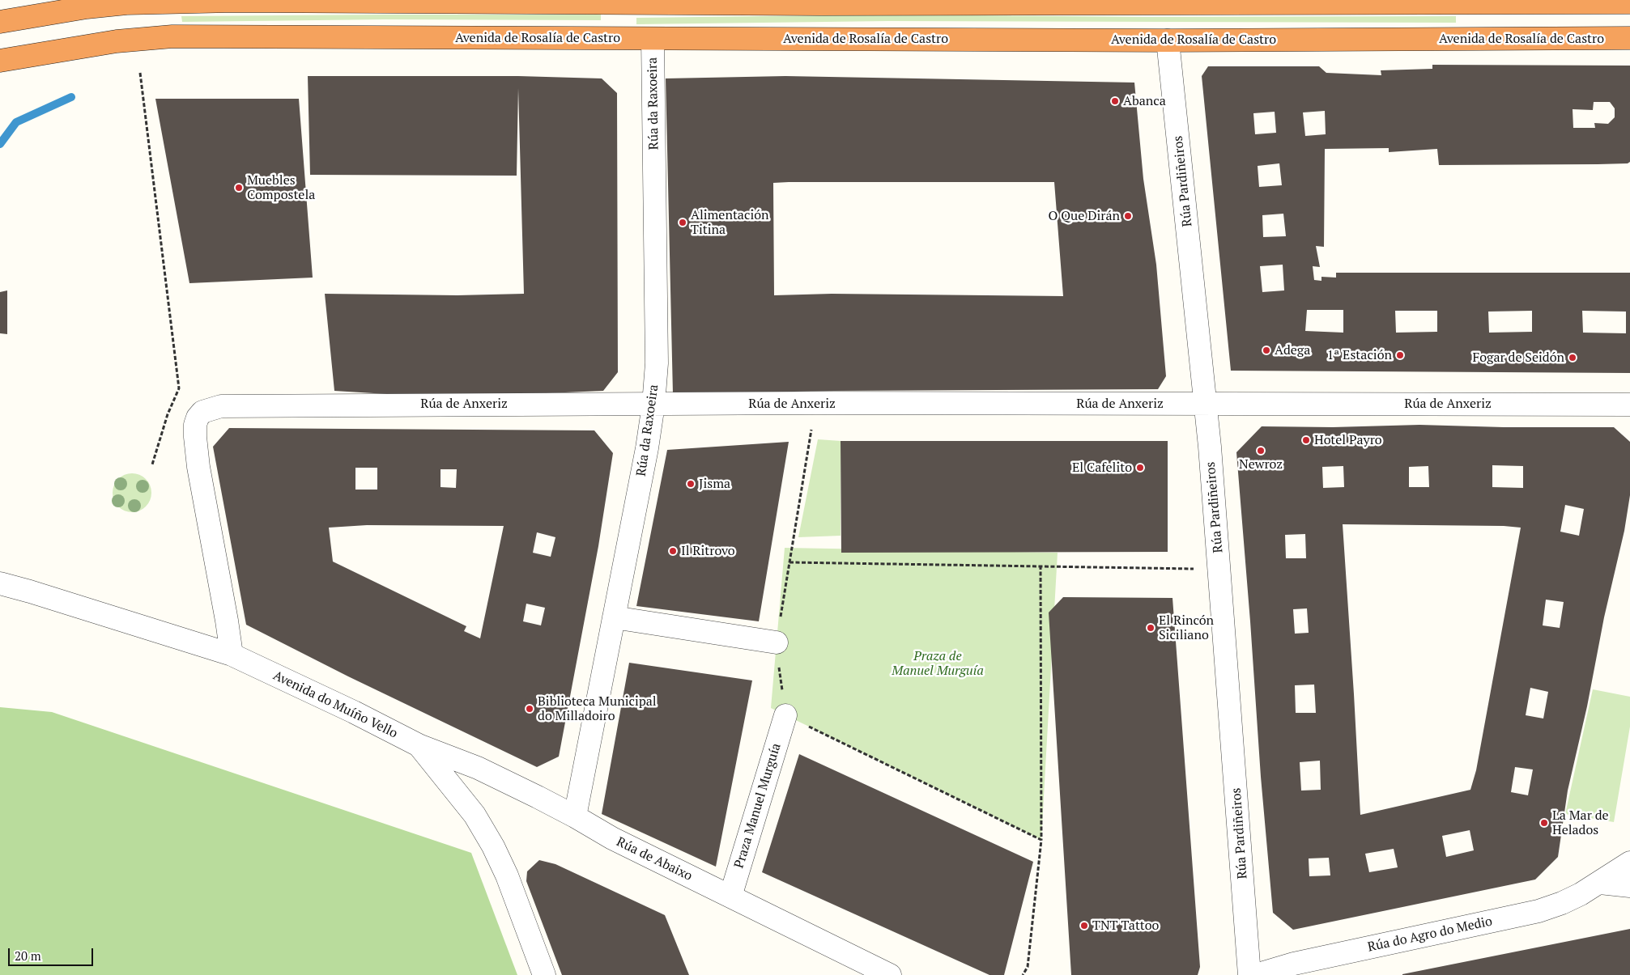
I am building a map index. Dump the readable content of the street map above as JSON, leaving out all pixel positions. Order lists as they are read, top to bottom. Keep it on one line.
{"streets":{"highway":["Avenida de Rosalía de Castro"],"street":["Rúa da Raxoeira","Rúa Pardiñeiros","Rúa de Anxeriz","Avenida do Muíño Vello","Praza Manuel Murguía","Rúa de Abaixo","Rúa do Agro do Medio"]},"crossings":[["Avenida de Rosalía de Castro","Rúa da Raxoeira"],["Avenida de Rosalía de Castro","Rúa Pardiñeiros"],["Rúa da Raxoeira","Rúa de Anxeriz"],["Rúa da Raxoeira","Rúa de Abaixo"],["Rúa Pardiñeiros","Rúa de Anxeriz"],["Rúa de Anxeriz","Avenida do Muíño Vello"],["Avenida do Muíño Vello","Rúa de Abaixo"],["Praza Manuel Murguía","Rúa de Abaixo"]],"parks":["Praza de Manuel Murguía"],"places":["Abanca","Muebles Compostela","O Que Dirán","Alimentación Titina","Adega","1ª Estación","Fogar de Seidón","Hotel Payro","Newroz","El Cafelito","Jisma","Il Ritrovo","El Rincón Siciliano","Biblioteca Municipal do Milladoiro","La Mar de Helados","TNT Tattoo"],"scale_bar":"20 m"}
